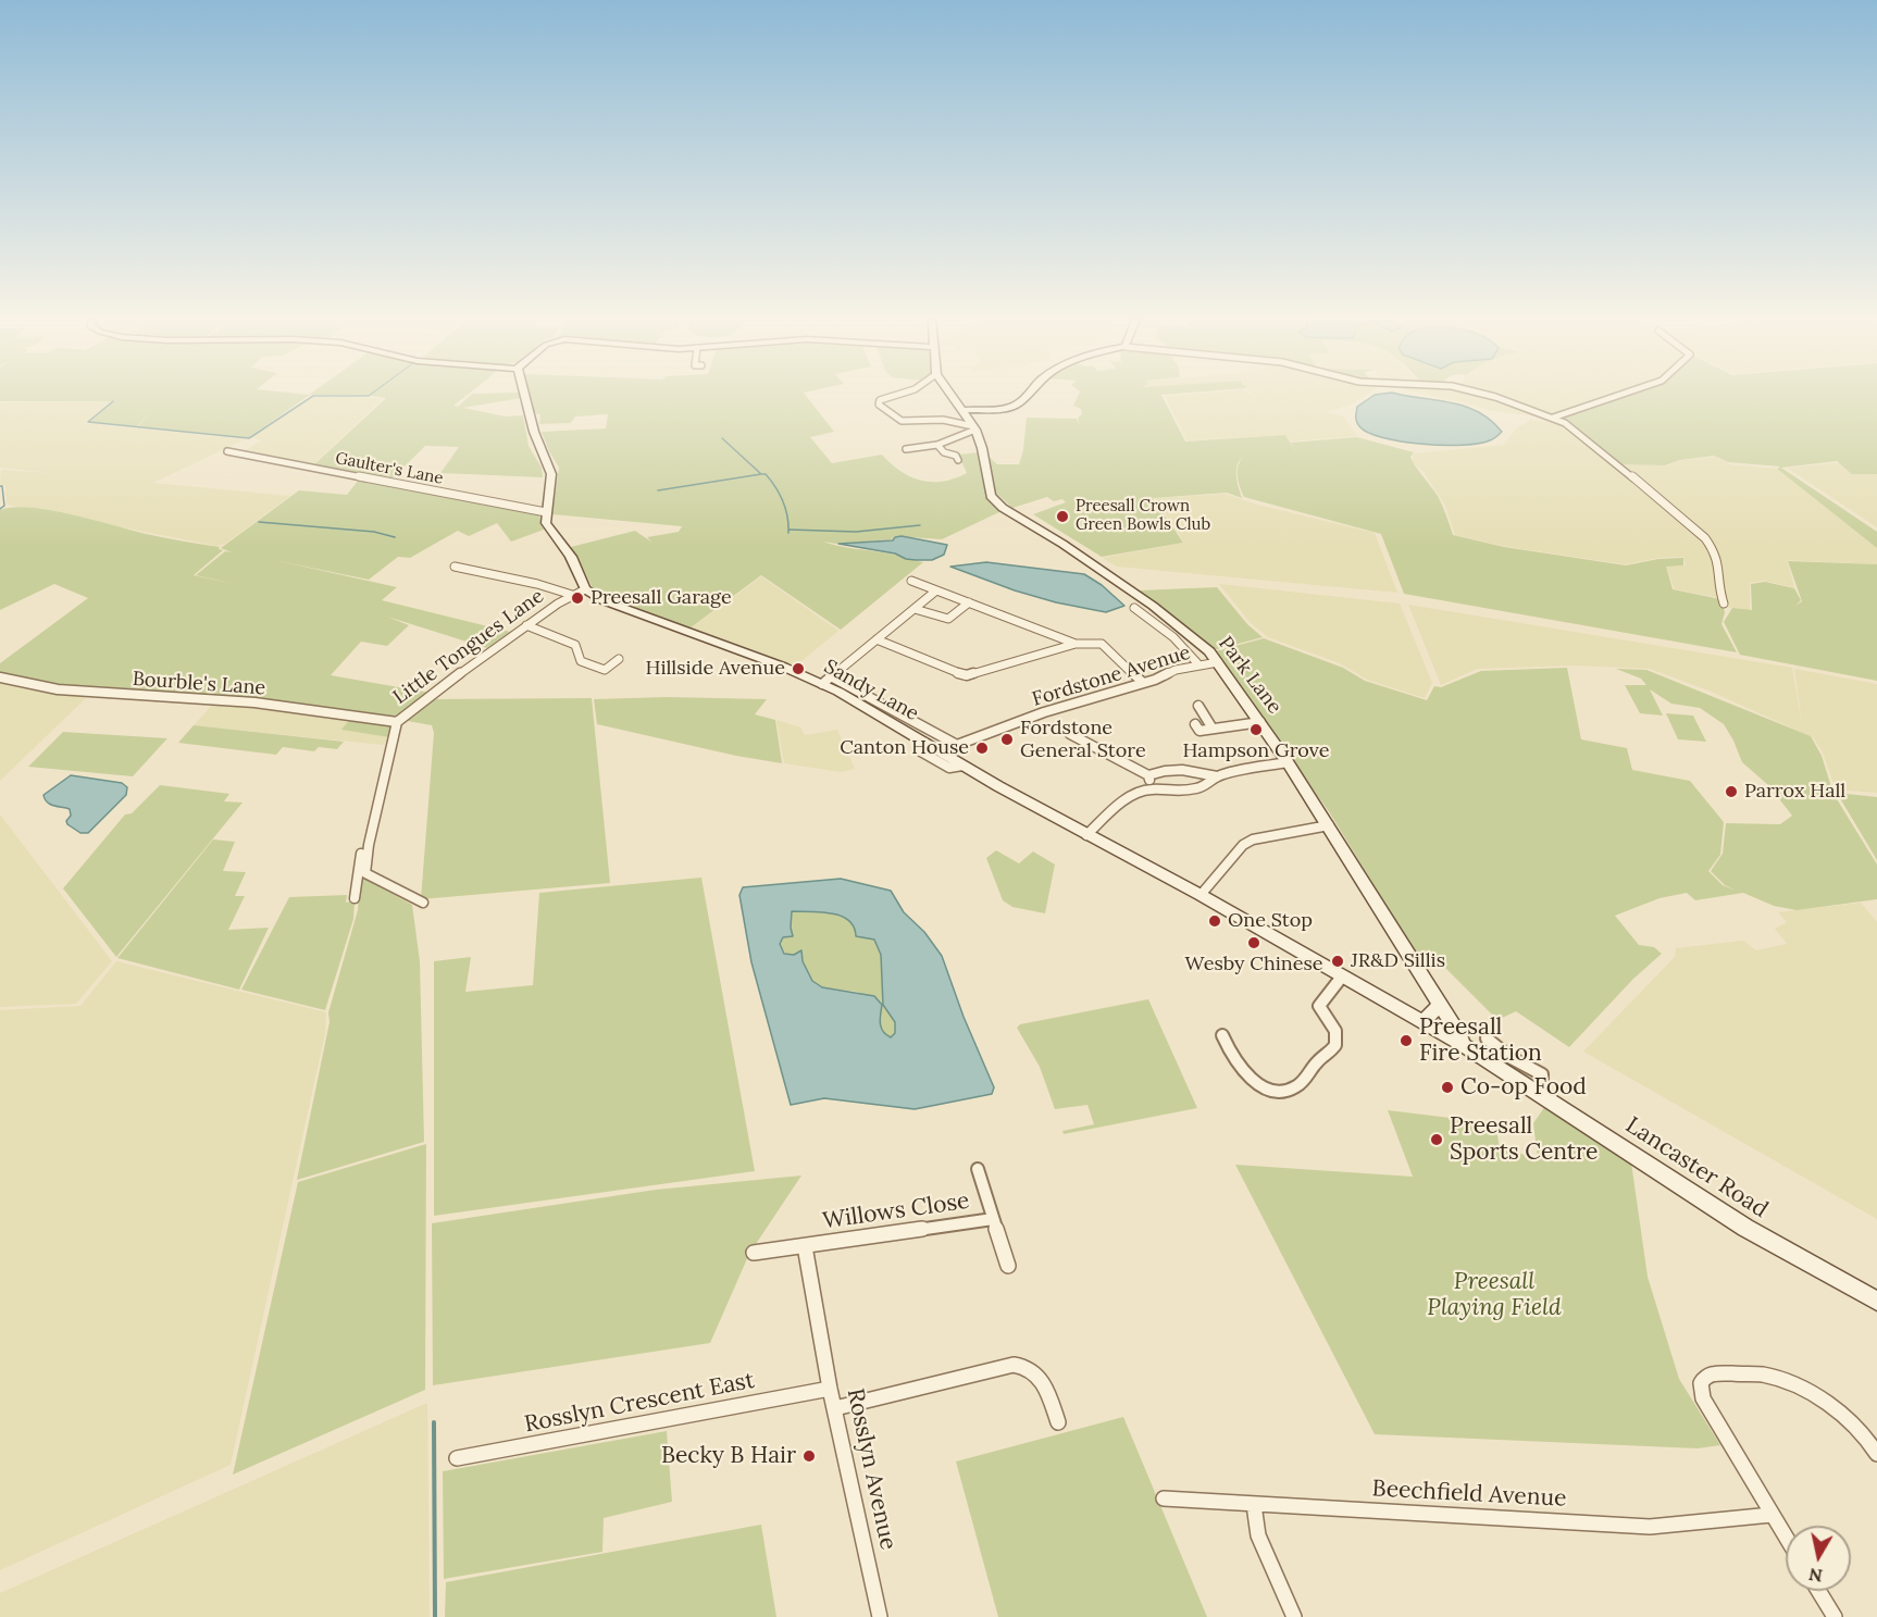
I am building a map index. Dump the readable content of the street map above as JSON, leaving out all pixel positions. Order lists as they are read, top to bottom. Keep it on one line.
{"streets":{"main road":["Park Lane","Sandy Lane","Lancaster Road"],"street":["Gaulter's Lane","Little Tongues Lane","Fordstone Avenue","Bourble's Lane","Willows Close","Rosslyn Crescent East","Rosslyn Avenue","Beechfield Avenue"]},"crossings":[["Little Tongues Lane","Bourble's Lane"],["Little Tongues Lane","Sandy Lane"],["Park Lane","Fordstone Avenue"],["Park Lane","Sandy Lane"],["Park Lane","Lancaster Road"],["Fordstone Avenue","Sandy Lane"],["Sandy Lane","Lancaster Road"],["Willows Close","Rosslyn Avenue"],["Rosslyn Crescent East","Rosslyn Avenue"]],"parks":["Preesall Playing Field"],"places":["Preesall Crown Green Bowls Club","Preesall Garage","Hillside Avenue","Hampson Grove","Fordstone General Store","Canton House","Parrox Hall","One Stop","Wesby Chinese","JR&D Sillis","Preesall Fire Station","Co-op Food","Preesall Sports Centre","Becky B Hair"],"north":"bottom"}
